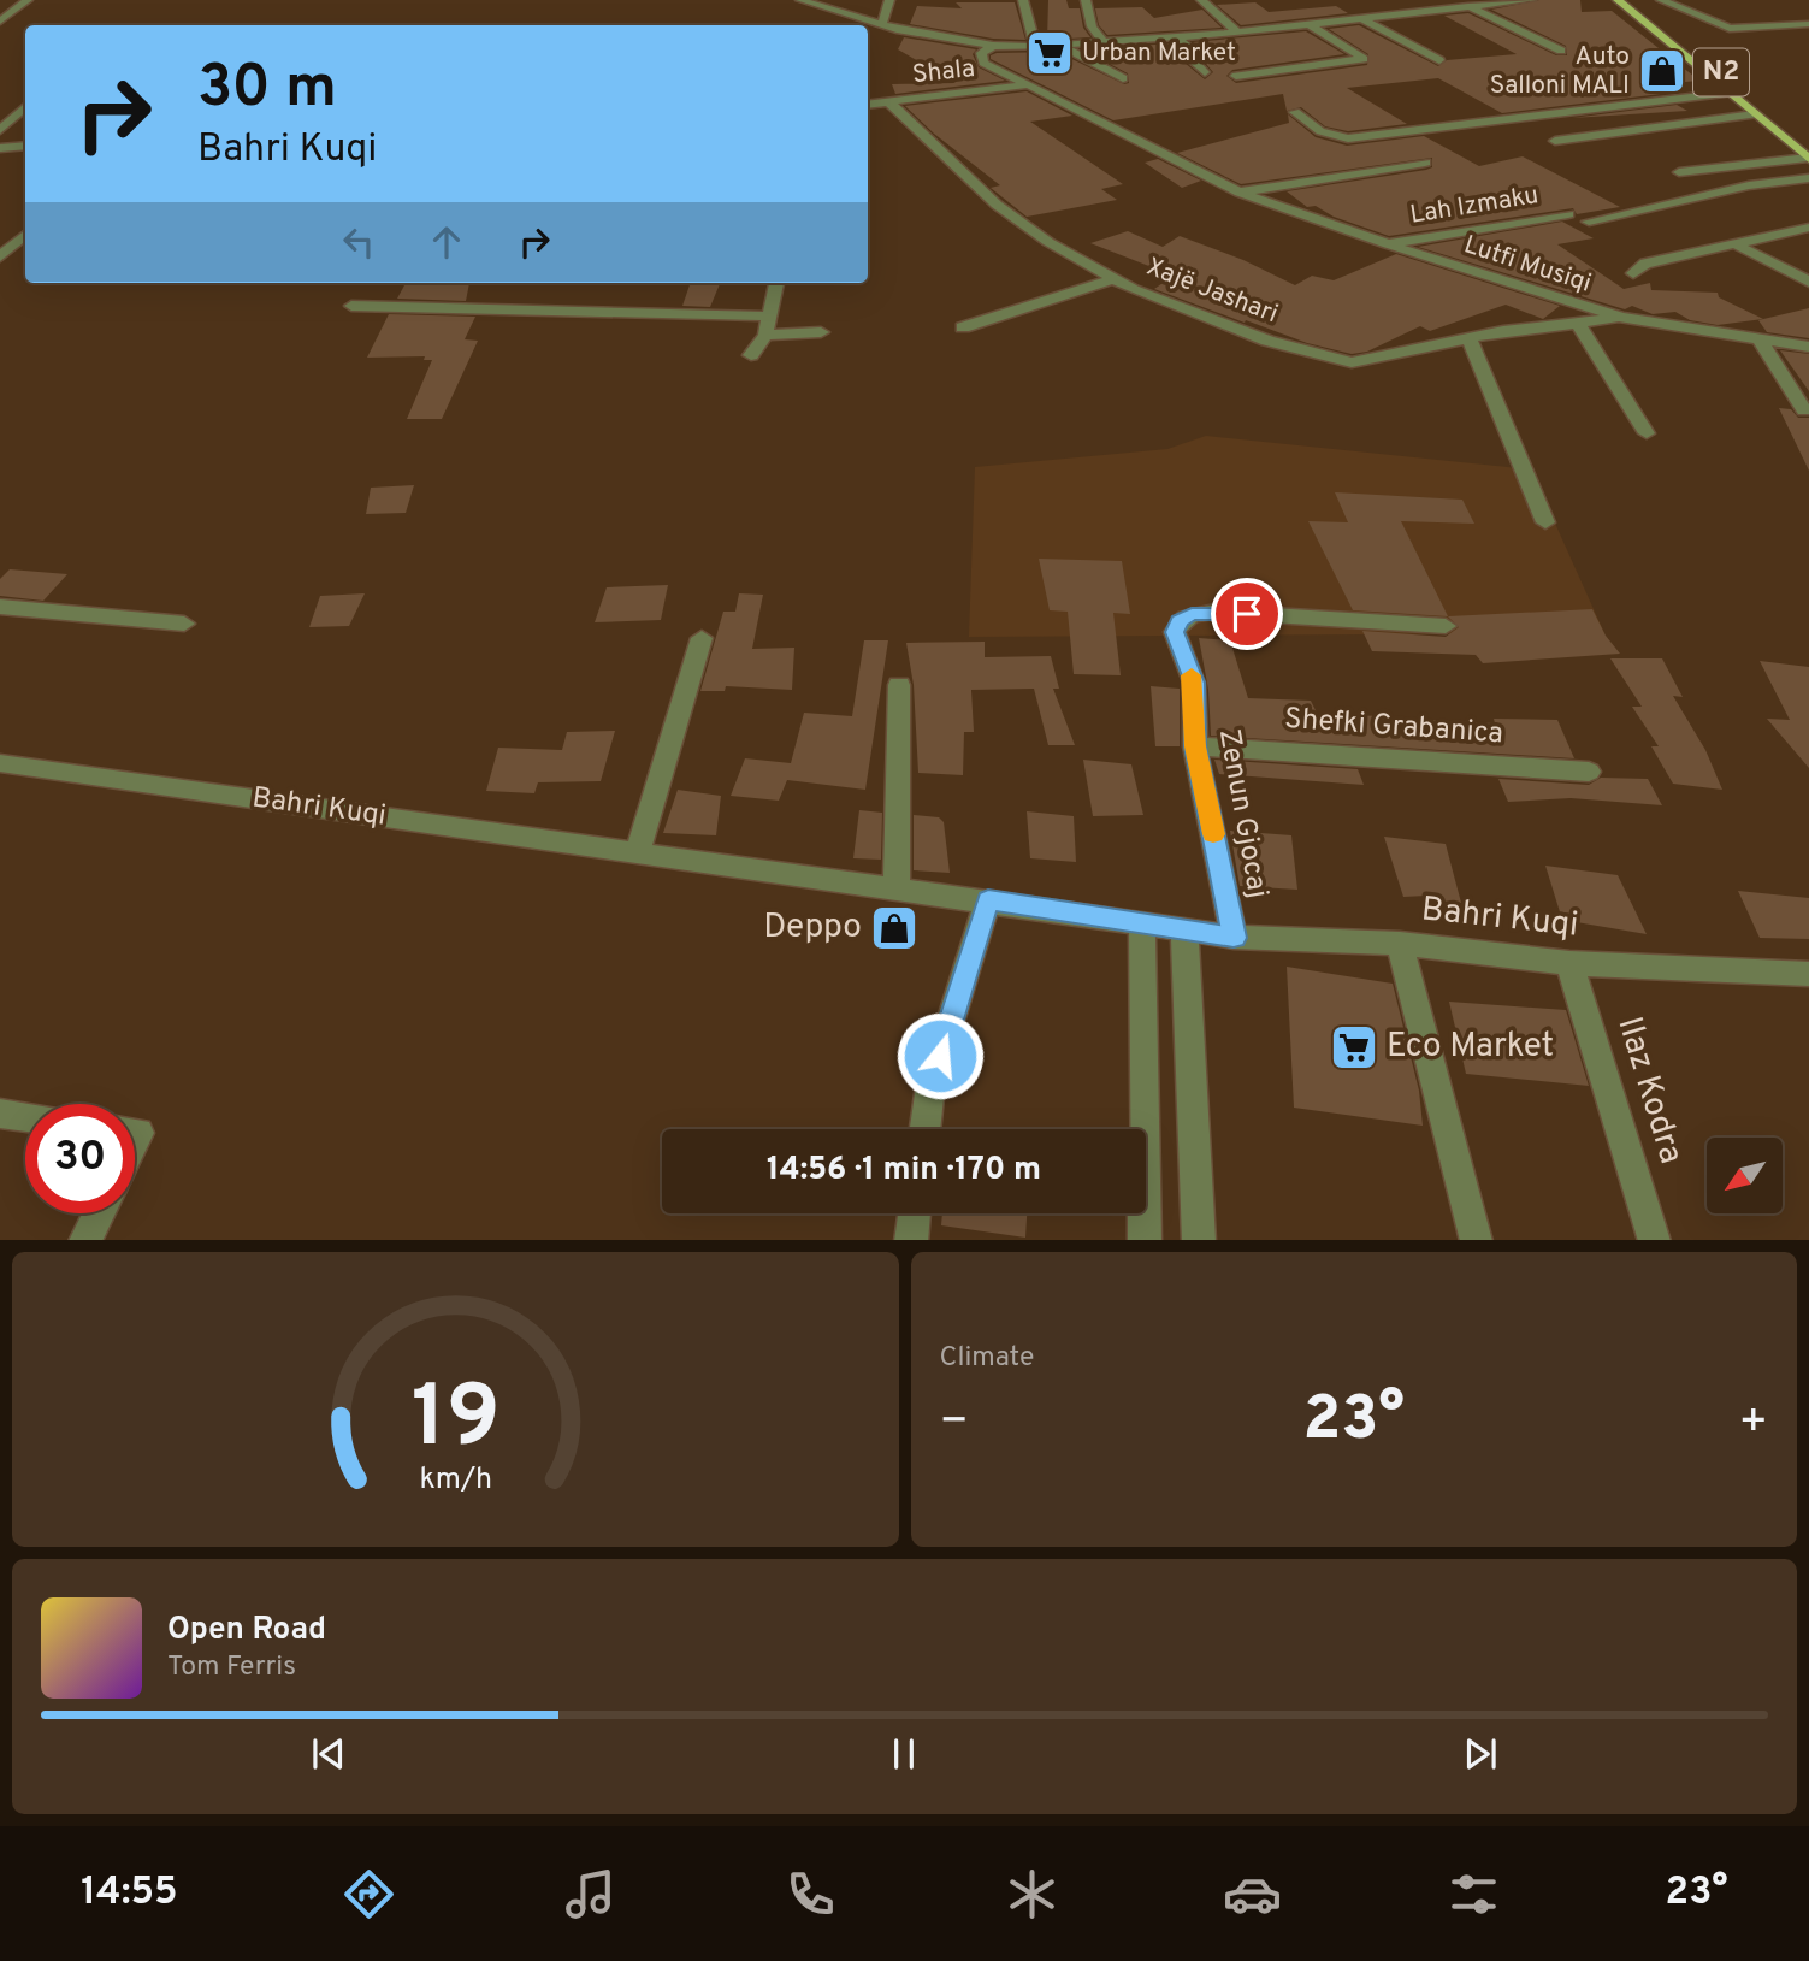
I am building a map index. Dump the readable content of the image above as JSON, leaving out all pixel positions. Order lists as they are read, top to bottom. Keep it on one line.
{"streets":{"main road":["N2"],"street":["Shala","Lah Izmaku","Lutfi Musiqi","Xajë Jashari","Shefki Grabanica","Bahri Kuqi","Zenun Gjocaj","Ilaz Kodra"]},"crossings":[["Shala","Lutfi Musiqi"],["Shala","Xajë Jashari"],["Lah Izmaku","Lutfi Musiqi"],["Lutfi Musiqi","Xajë Jashari"],["Shefki Grabanica","Zenun Gjocaj"],["Bahri Kuqi","Zenun Gjocaj"],["Bahri Kuqi","Ilaz Kodra"]],"places":{"supermarket":["Urban Market","Eco Market"],"shop":["Auto Salloni MALI","Deppo"]},"north":"bottom left","page":{"turn":["30 m","Bahri Kuqi"],"limit":"30","trip":"14:56 · 1 min · 170 m","tile":"Climate","heat":["−","23°","+"],"song":["Open Road","Tom Ferris"],"tabs":["14:55","23°"],"gauge":["19","km/h"]}}
